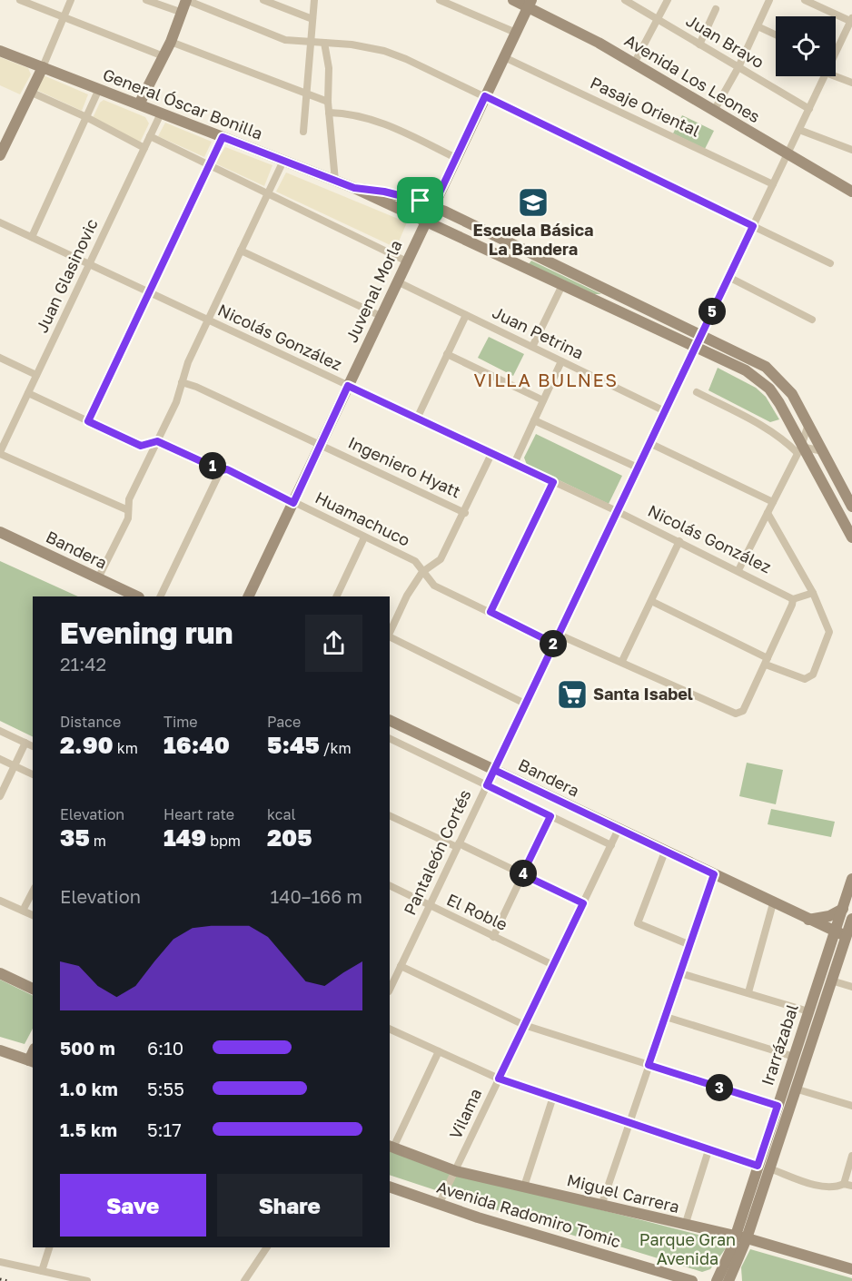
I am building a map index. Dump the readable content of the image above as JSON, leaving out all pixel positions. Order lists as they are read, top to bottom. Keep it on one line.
{"streets":{"street":["Juan Bravo","Avenida Los Leones","General Óscar Bonilla","Pasaje Oriental","Juan Glasinovic","Juvenal Morla","Juan Petrina","Nicolás González","Ingeniero Hyatt","Huamachuco","Bandera","Pantaleón Cortés","El Roble","Irarrázabal","Vilama","Miguel Carrera","Avenida Radomiro Tomic"]},"crossings":[["Juan Bravo","Pantaleón Cortés"],["Avenida Los Leones","Juvenal Morla"],["Avenida Los Leones","Pantaleón Cortés"],["General Óscar Bonilla","Juan Glasinovic"],["General Óscar Bonilla","Juvenal Morla"],["General Óscar Bonilla","Pantaleón Cortés"],["Pasaje Oriental","Juvenal Morla"],["Pasaje Oriental","Pantaleón Cortés"],["Juan Glasinovic","Nicolás González"],["Juan Glasinovic","Huamachuco"],["Juvenal Morla","Juan Petrina"],["Juvenal Morla","Nicolás González"],["Juvenal Morla","Ingeniero Hyatt"],["Juvenal Morla","Huamachuco"],["Juan Petrina","Pantaleón Cortés"],["Nicolás González","Pantaleón Cortés"],["Huamachuco","Pantaleón Cortés"],["Bandera","Pantaleón Cortés"],["Bandera","Irarrázabal"],["Bandera","Vilama"],["Pantaleón Cortés","El Roble"],["El Roble","Vilama"],["Irarrázabal","Miguel Carrera"],["Vilama","Miguel Carrera"],["Vilama","Avenida Radomiro Tomic"]],"districts":["VILLA BULNES"],"parks":["Parque Gran Avenida"],"places":{"school or university":["Escuela Básica La Bandera"],"supermarket":["Santa Isabel"]},"page":{"pins":["5","1","2","4","3"],"heading":["Evening run","21:42"],"stats":[["Distance","2.90 km"],["Time","16:40"],["Pace","5:45 /km"],["Elevation","35 m"],["Heart rate","149 bpm"],["kcal","205"]],"chart":["Elevation","140–166 m"],"list":[{"name":"500 m","note":"6:10"},{"name":"1.0 km","note":"5:55"},{"name":"1.5 km","note":"5:17"}],"buttons":["Save","Share"]}}
